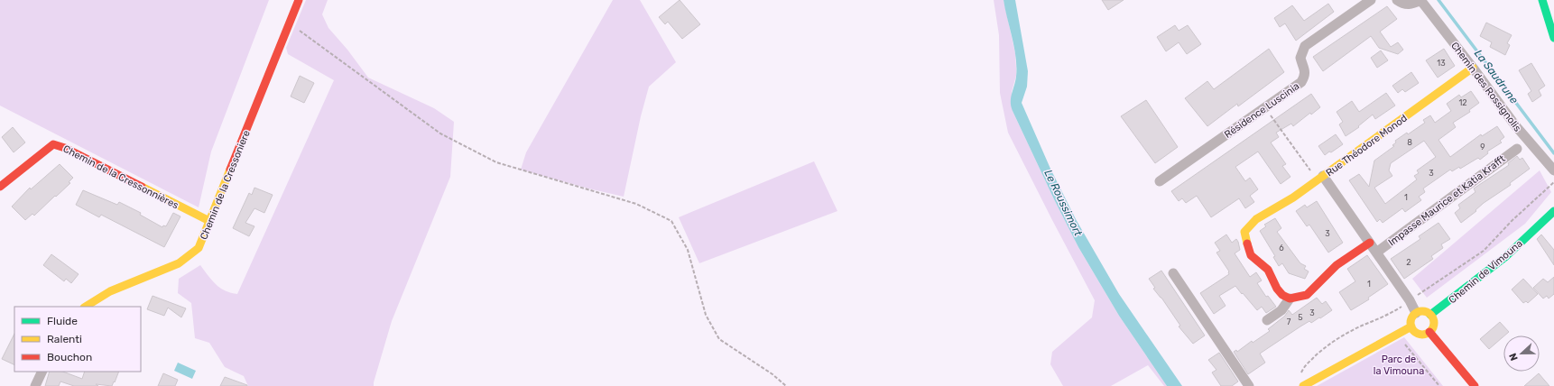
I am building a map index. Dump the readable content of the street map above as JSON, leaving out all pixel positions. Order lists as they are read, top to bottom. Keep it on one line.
{"streets":{"street":["Chemin des Rossignolis","Résidence Luscinia","Rue Théodore Monod","Chemin de la Cressonnières","Chemin de la Cressoniere","Impasse Maurice et Katia Krafft","Chemin de Vimouna"]},"crossings":[["Chemin des Rossignolis","Rue Théodore Monod"],["Rue Théodore Monod","Impasse Maurice et Katia Krafft"],["Rue Théodore Monod","Chemin de Vimouna"],["Chemin de la Cressonnières","Chemin de la Cressoniere"]],"water":["La Saudrune","Le Roussimort"],"parks":["Parc de la Vimouna"],"house_numbers":["13","12","8","9","3","1","3","6","2","1","3","5","7"],"legend":["Fluide","Ralenti","Bouchon"],"north":"left"}
